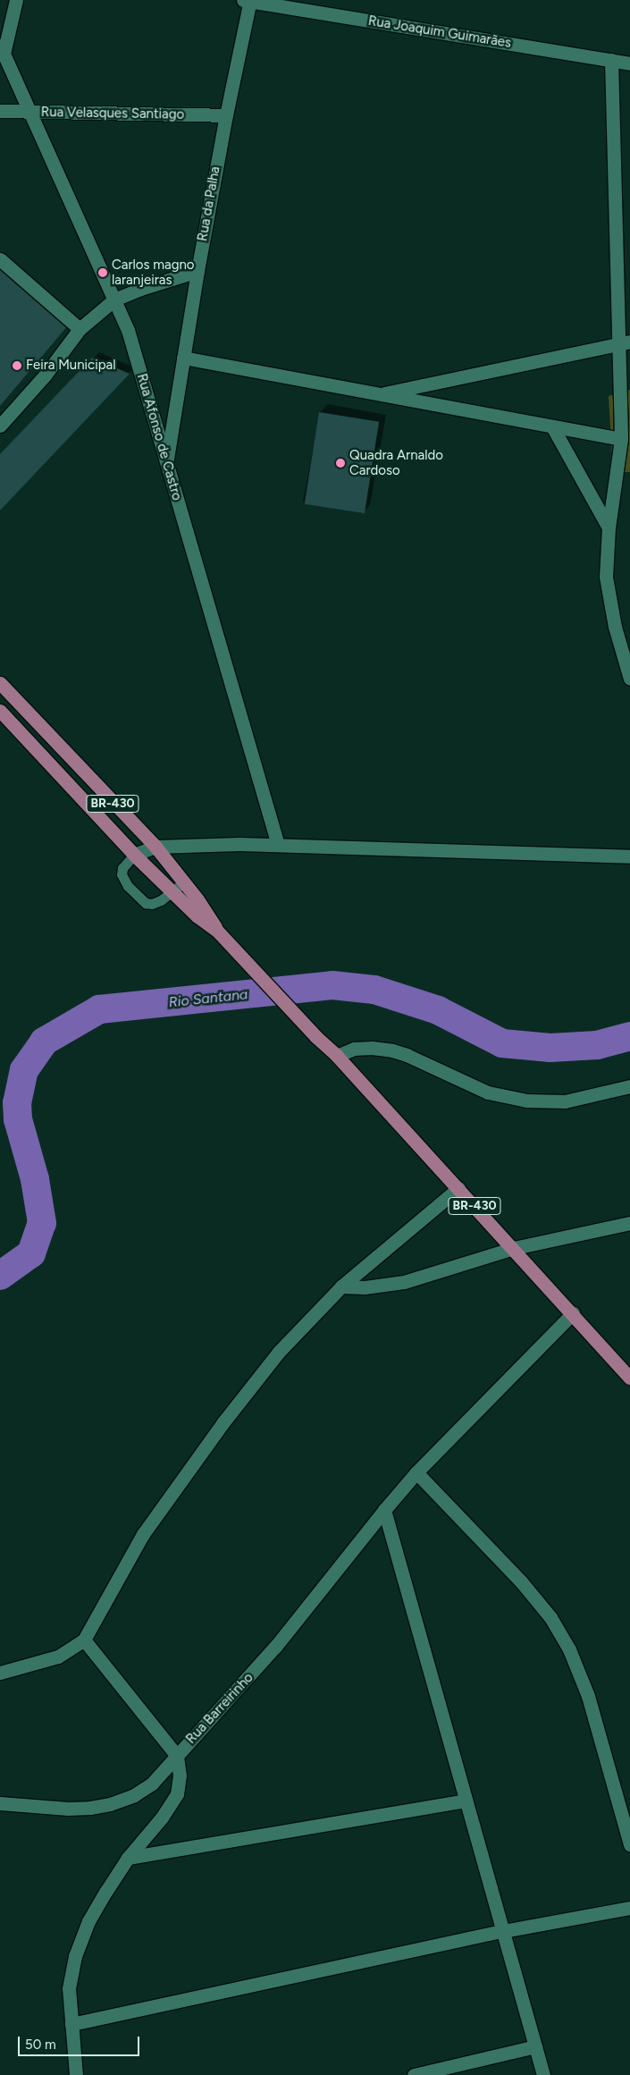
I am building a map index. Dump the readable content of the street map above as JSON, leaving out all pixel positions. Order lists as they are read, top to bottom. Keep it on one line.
{"streets":{"main road":["BR-430"],"street":["Rua Joaquim Guimarães","Rua Velasques Santiago","Rua da Palha","Rua Afonso de Castro","Rua Barreirinho"]},"crossings":[["Rua Joaquim Guimarães","Rua da Palha"],["Rua Velasques Santiago","Rua da Palha"],["Rua Velasques Santiago","Rua Afonso de Castro"],["Rua da Palha","Rua Afonso de Castro"],["BR-430","Rua Barreirinho"]],"water":["Rio Santana"],"places":["Carlos magno laranjeiras","Feira Municipal","Quadra Arnaldo Cardoso"],"scale_bar":"50 m"}
